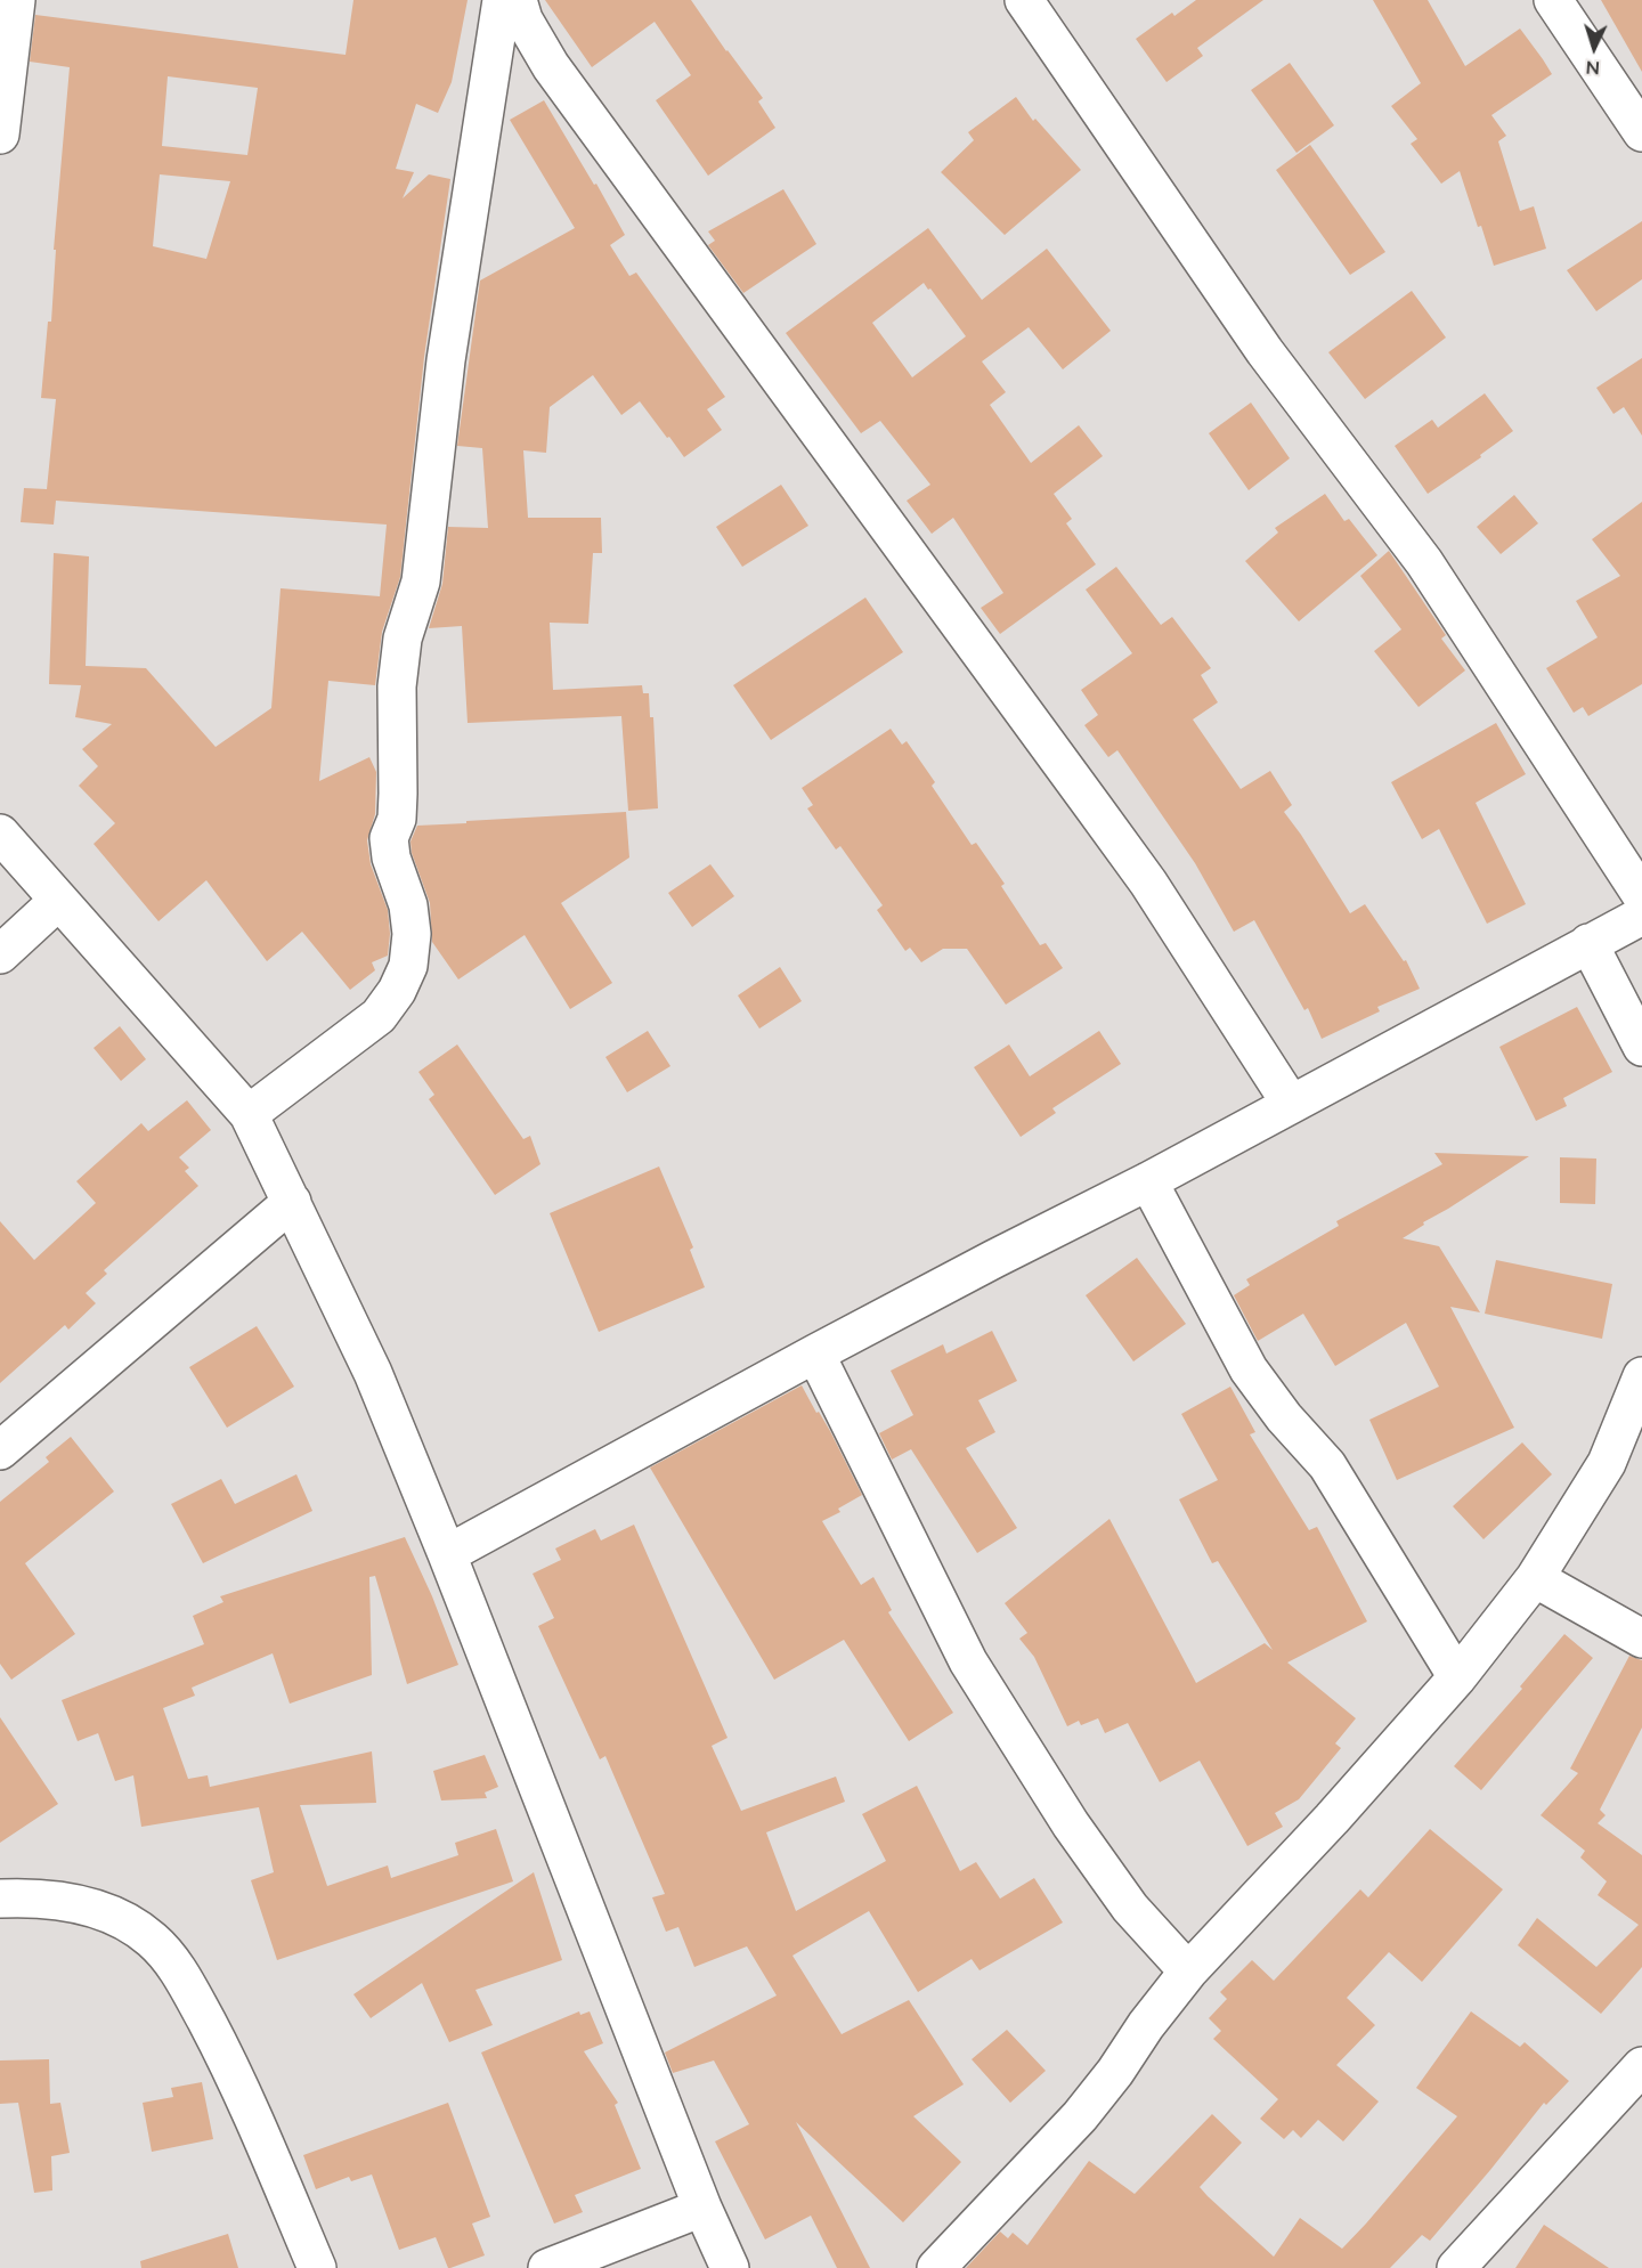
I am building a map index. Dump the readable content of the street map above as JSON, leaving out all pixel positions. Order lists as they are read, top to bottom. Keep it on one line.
{"north":"bottom"}
